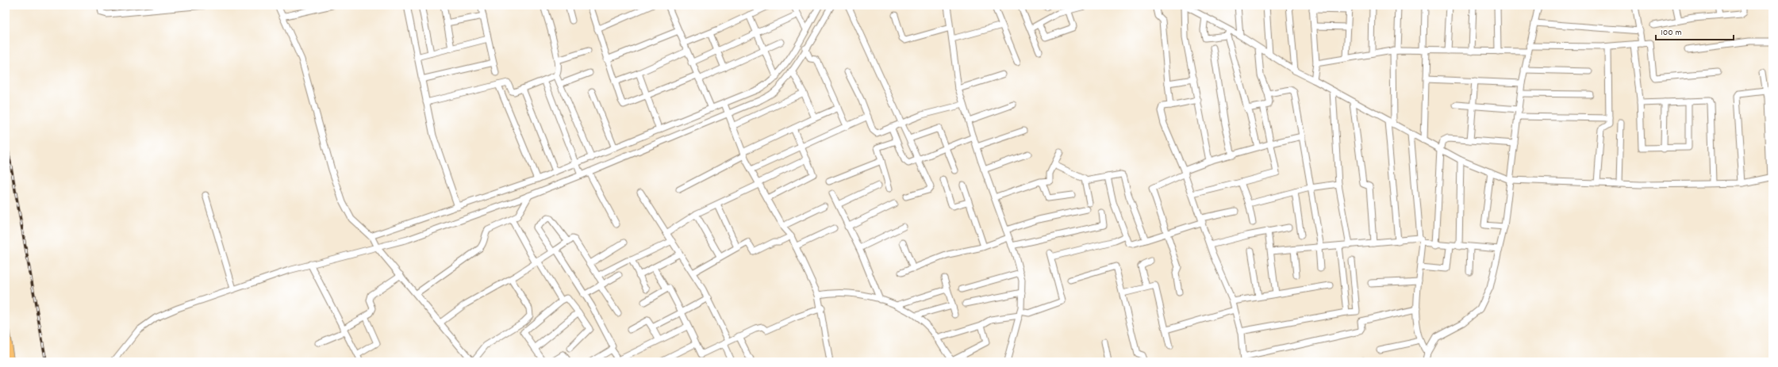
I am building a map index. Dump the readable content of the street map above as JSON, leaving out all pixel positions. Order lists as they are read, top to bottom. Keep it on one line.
{"scale_bar":"100 m"}
